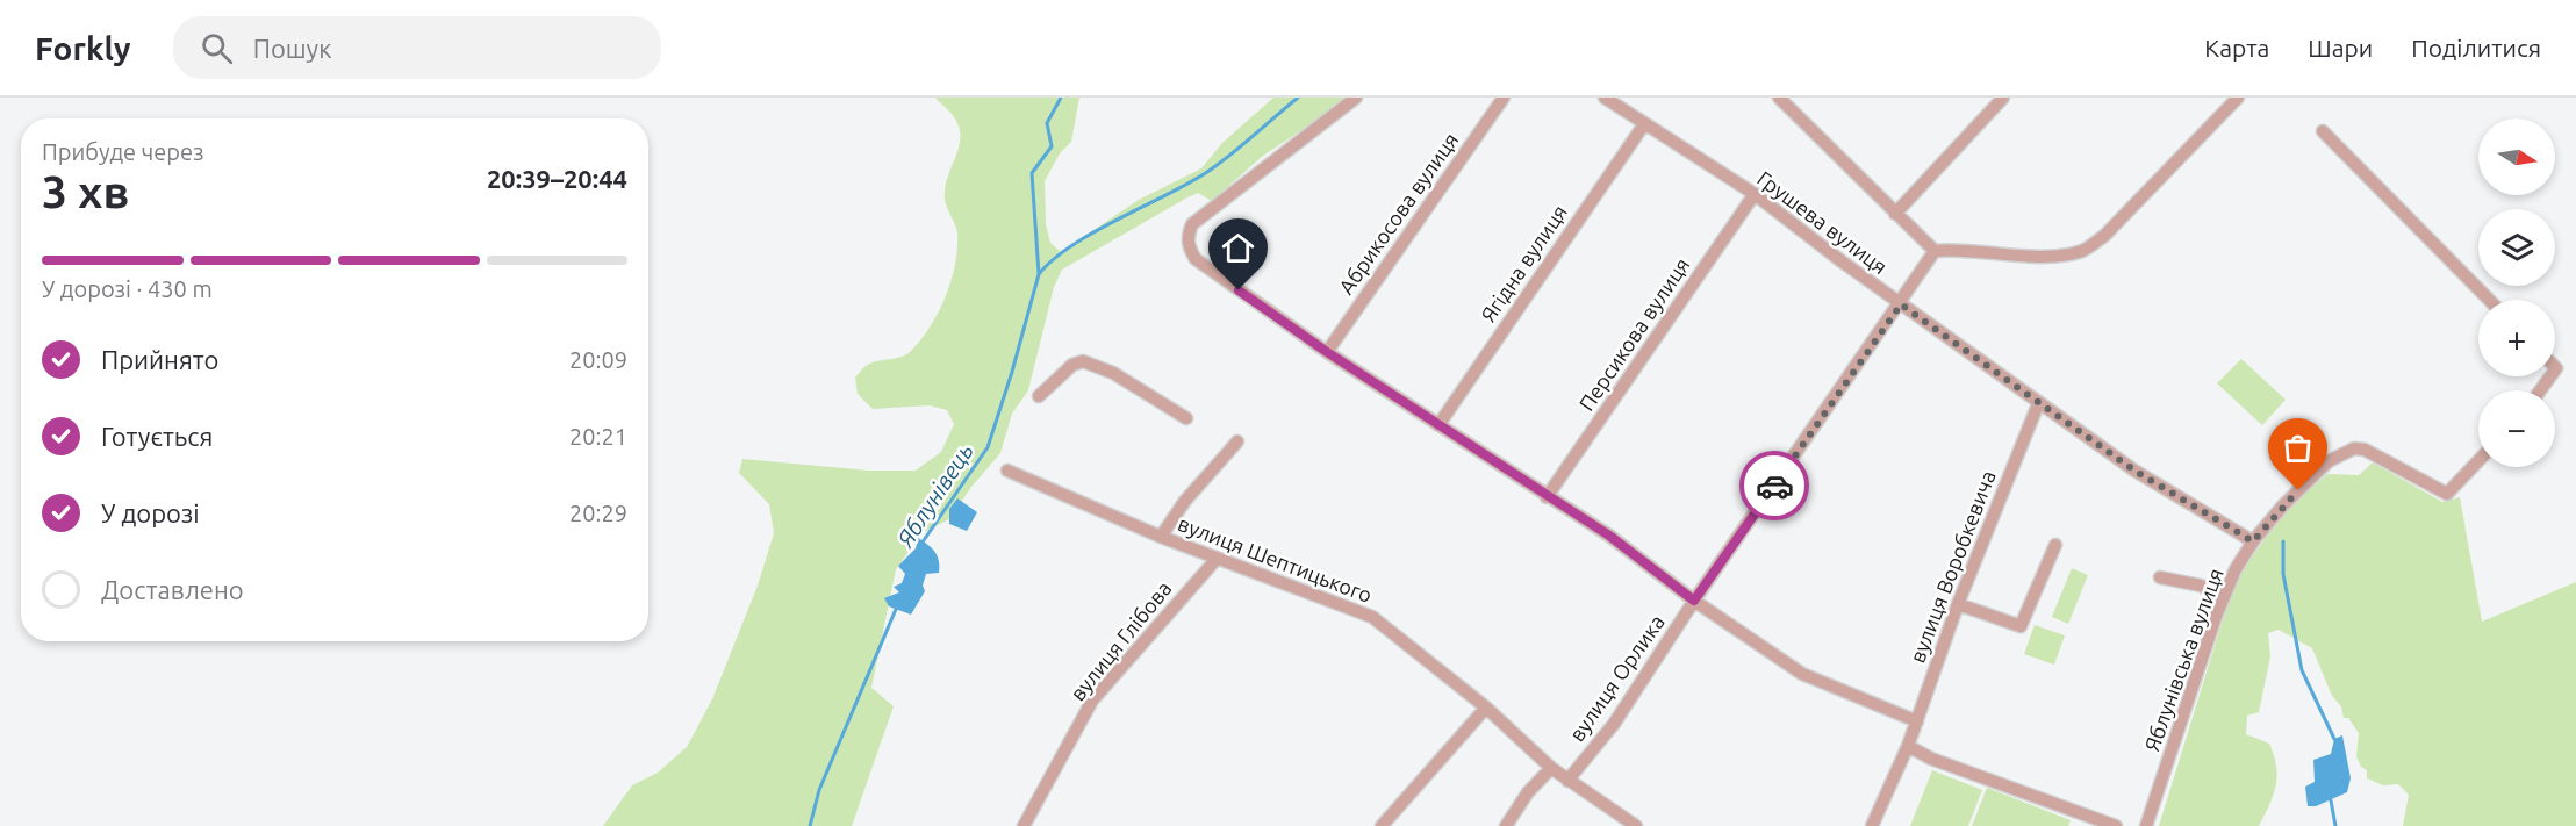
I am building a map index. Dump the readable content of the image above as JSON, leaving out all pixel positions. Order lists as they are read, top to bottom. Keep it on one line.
{"streets":{"street":["Абрикосова вулиця","Грушева вулиця","Ягідна вулиця","Персикова вулиця","вулиця Шептицького","вулиця Воробкевича","вулиця Глібова","Яблунівська вулиця","вулиця Орлика"]},"crossings":[["Грушева вулиця","Ягідна вулиця"],["Грушева вулиця","Персикова вулиця"],["Грушева вулиця","вулиця Воробкевича"],["Грушева вулиця","Яблунівська вулиця"],["Грушева вулиця","вулиця Орлика"],["вулиця Шептицького","вулиця Глібова"],["вулиця Шептицького","вулиця Орлика"]],"water":["Яблунівець"],"north":"right","page":{"header":"Forkly","search":"Пошук","nav":["Карта","Шари","Поділитися"],"map_buttons":["+","−"],"heading":["3 хв","Прибуде через","20:39–20:44"],"bar":"У дорозі · 430 m","list":[["Прийнято","20:09"],["Готується","20:21"],["У дорозі","20:29"],"Доставлено"]}}
